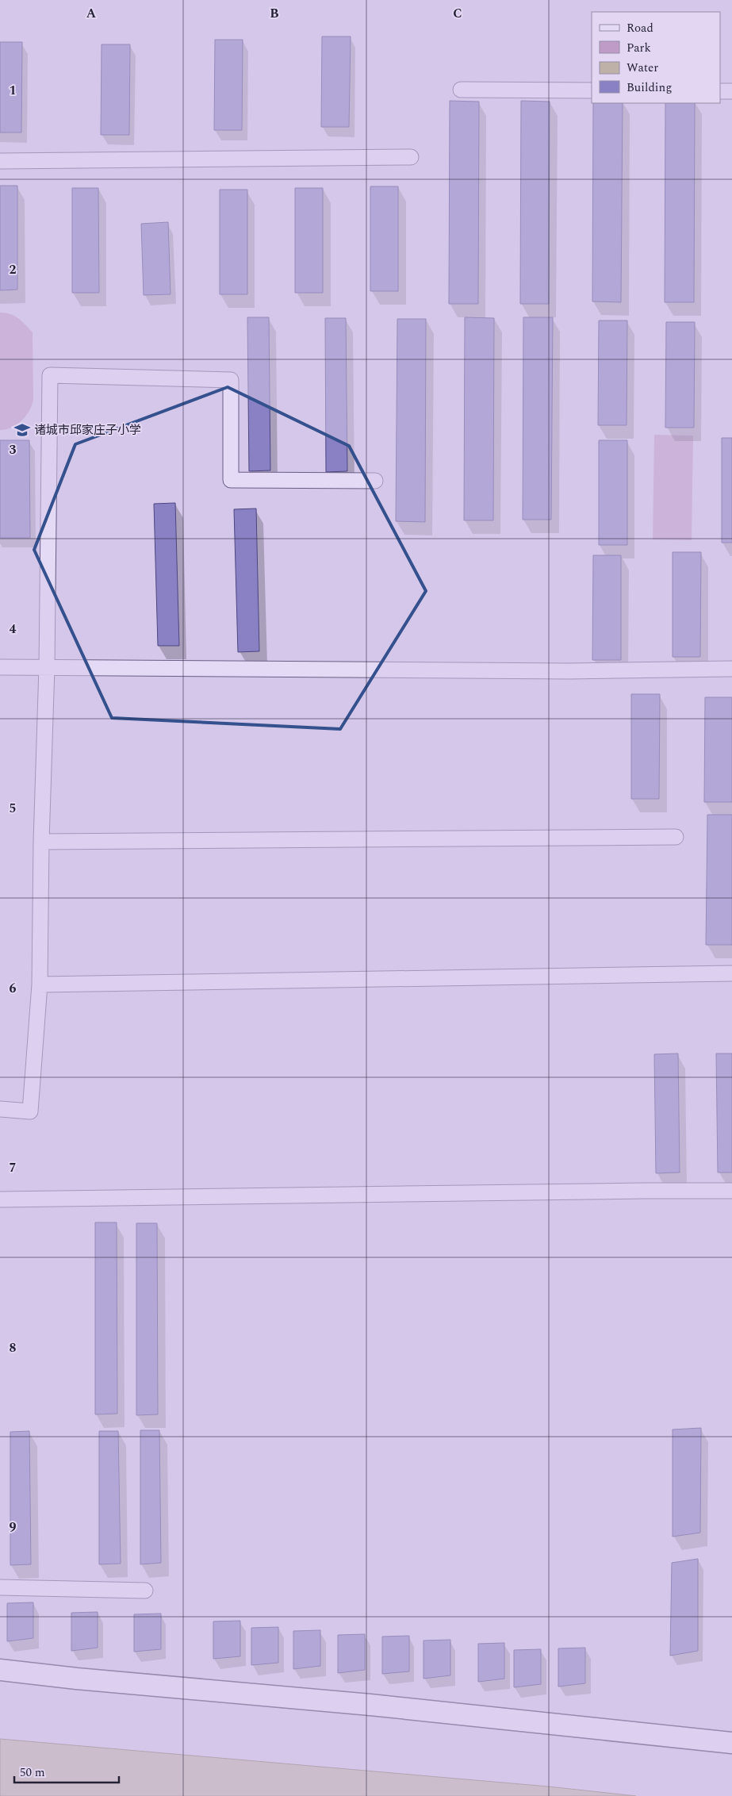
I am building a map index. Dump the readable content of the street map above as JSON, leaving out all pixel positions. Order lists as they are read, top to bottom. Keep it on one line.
{"places":{"school or university":["诸城市邱家庄子小学"]},"legend":["Road","Park","Water","Building"],"scale_bar":"50 m","grid":{"columns":["A","B","C"],"rows":["1","2","3","4","5","6","7","8","9"]}}
